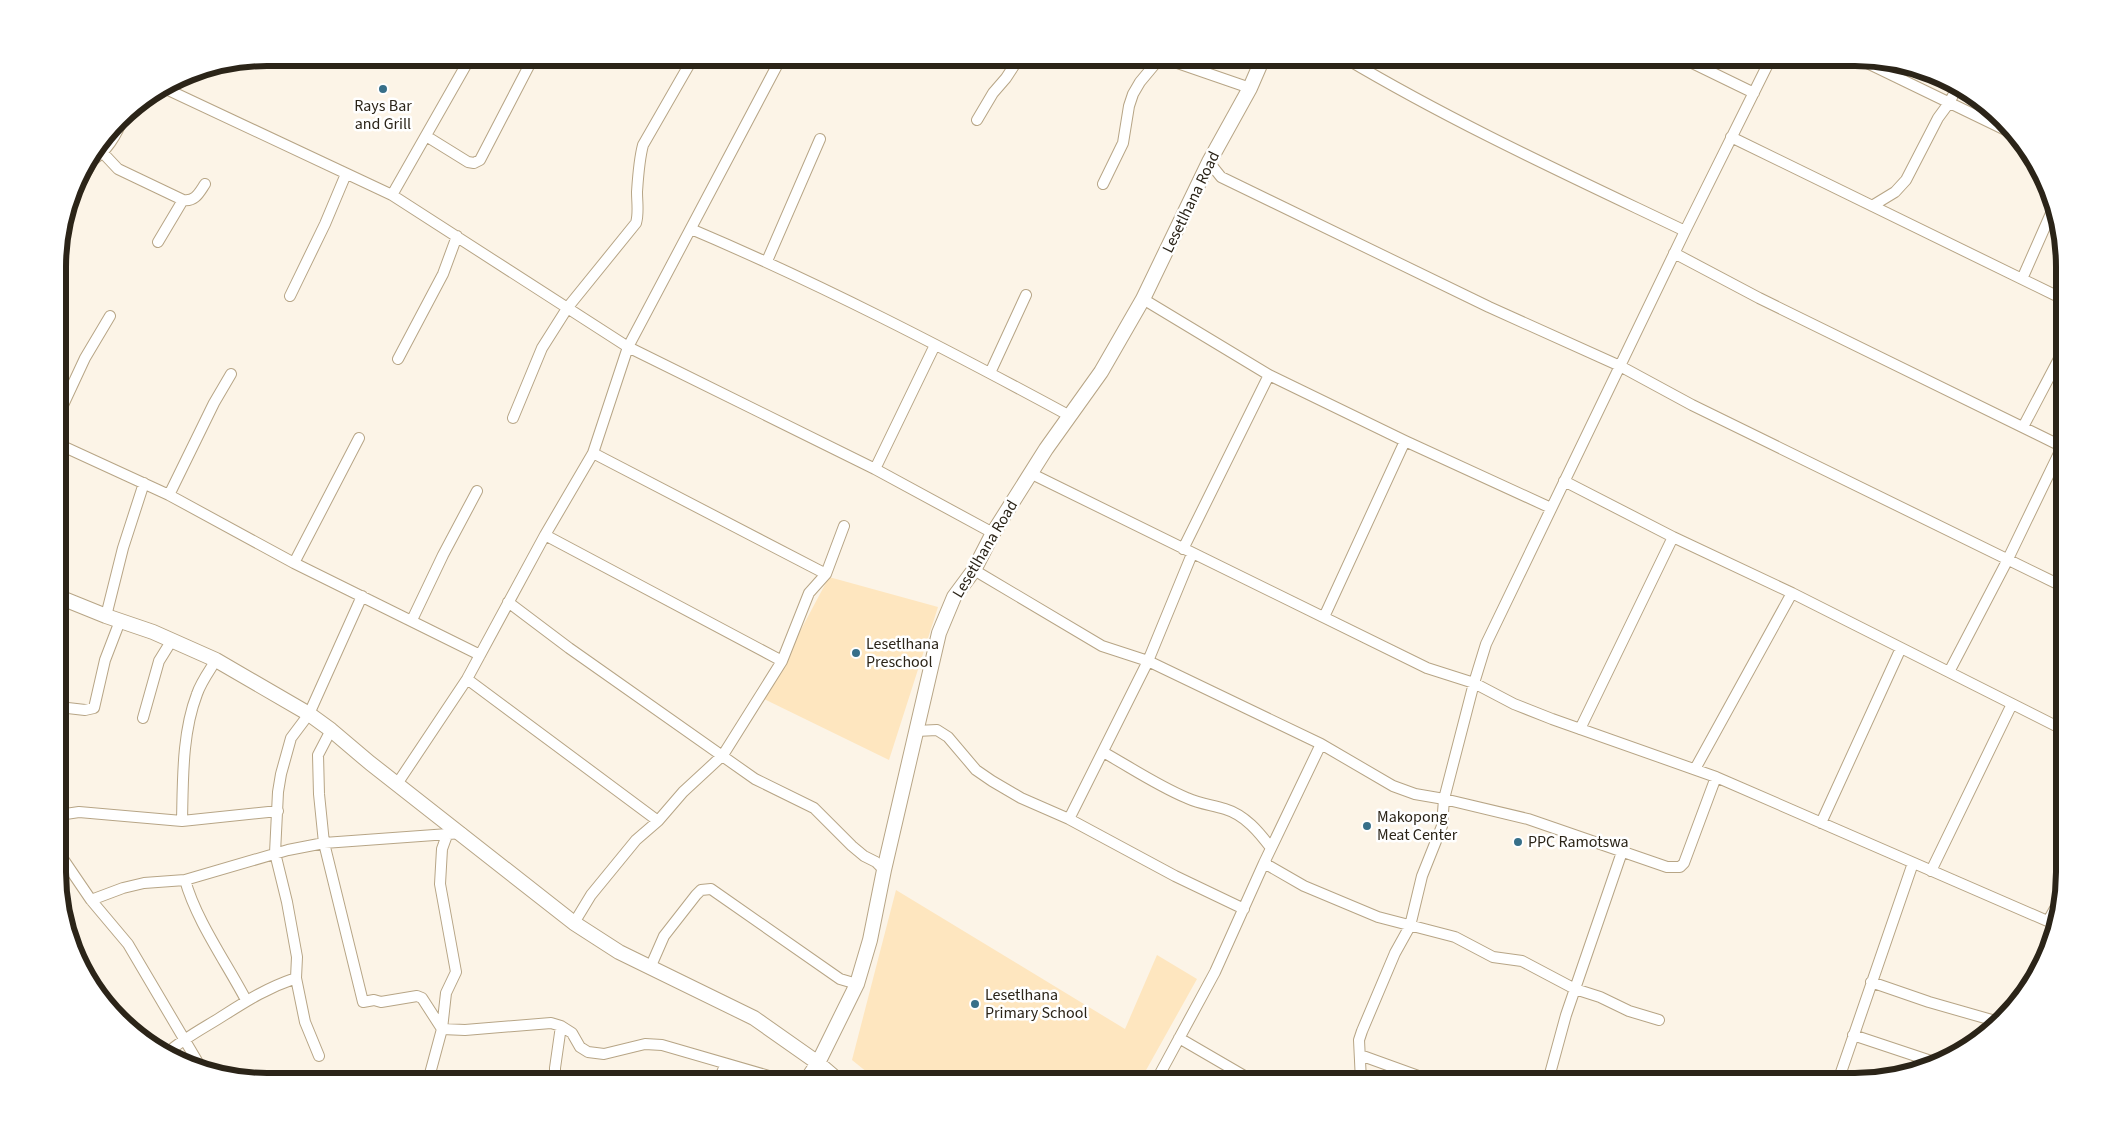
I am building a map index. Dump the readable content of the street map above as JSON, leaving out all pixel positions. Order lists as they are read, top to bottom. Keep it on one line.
{"streets":{"street":["Lesetlhana Road"]},"places":["Rays Bar and Grill","Lesetlhana Preschool","Makopong Meat Center","PPC Ramotswa","Lesetlhana Primary School"]}
